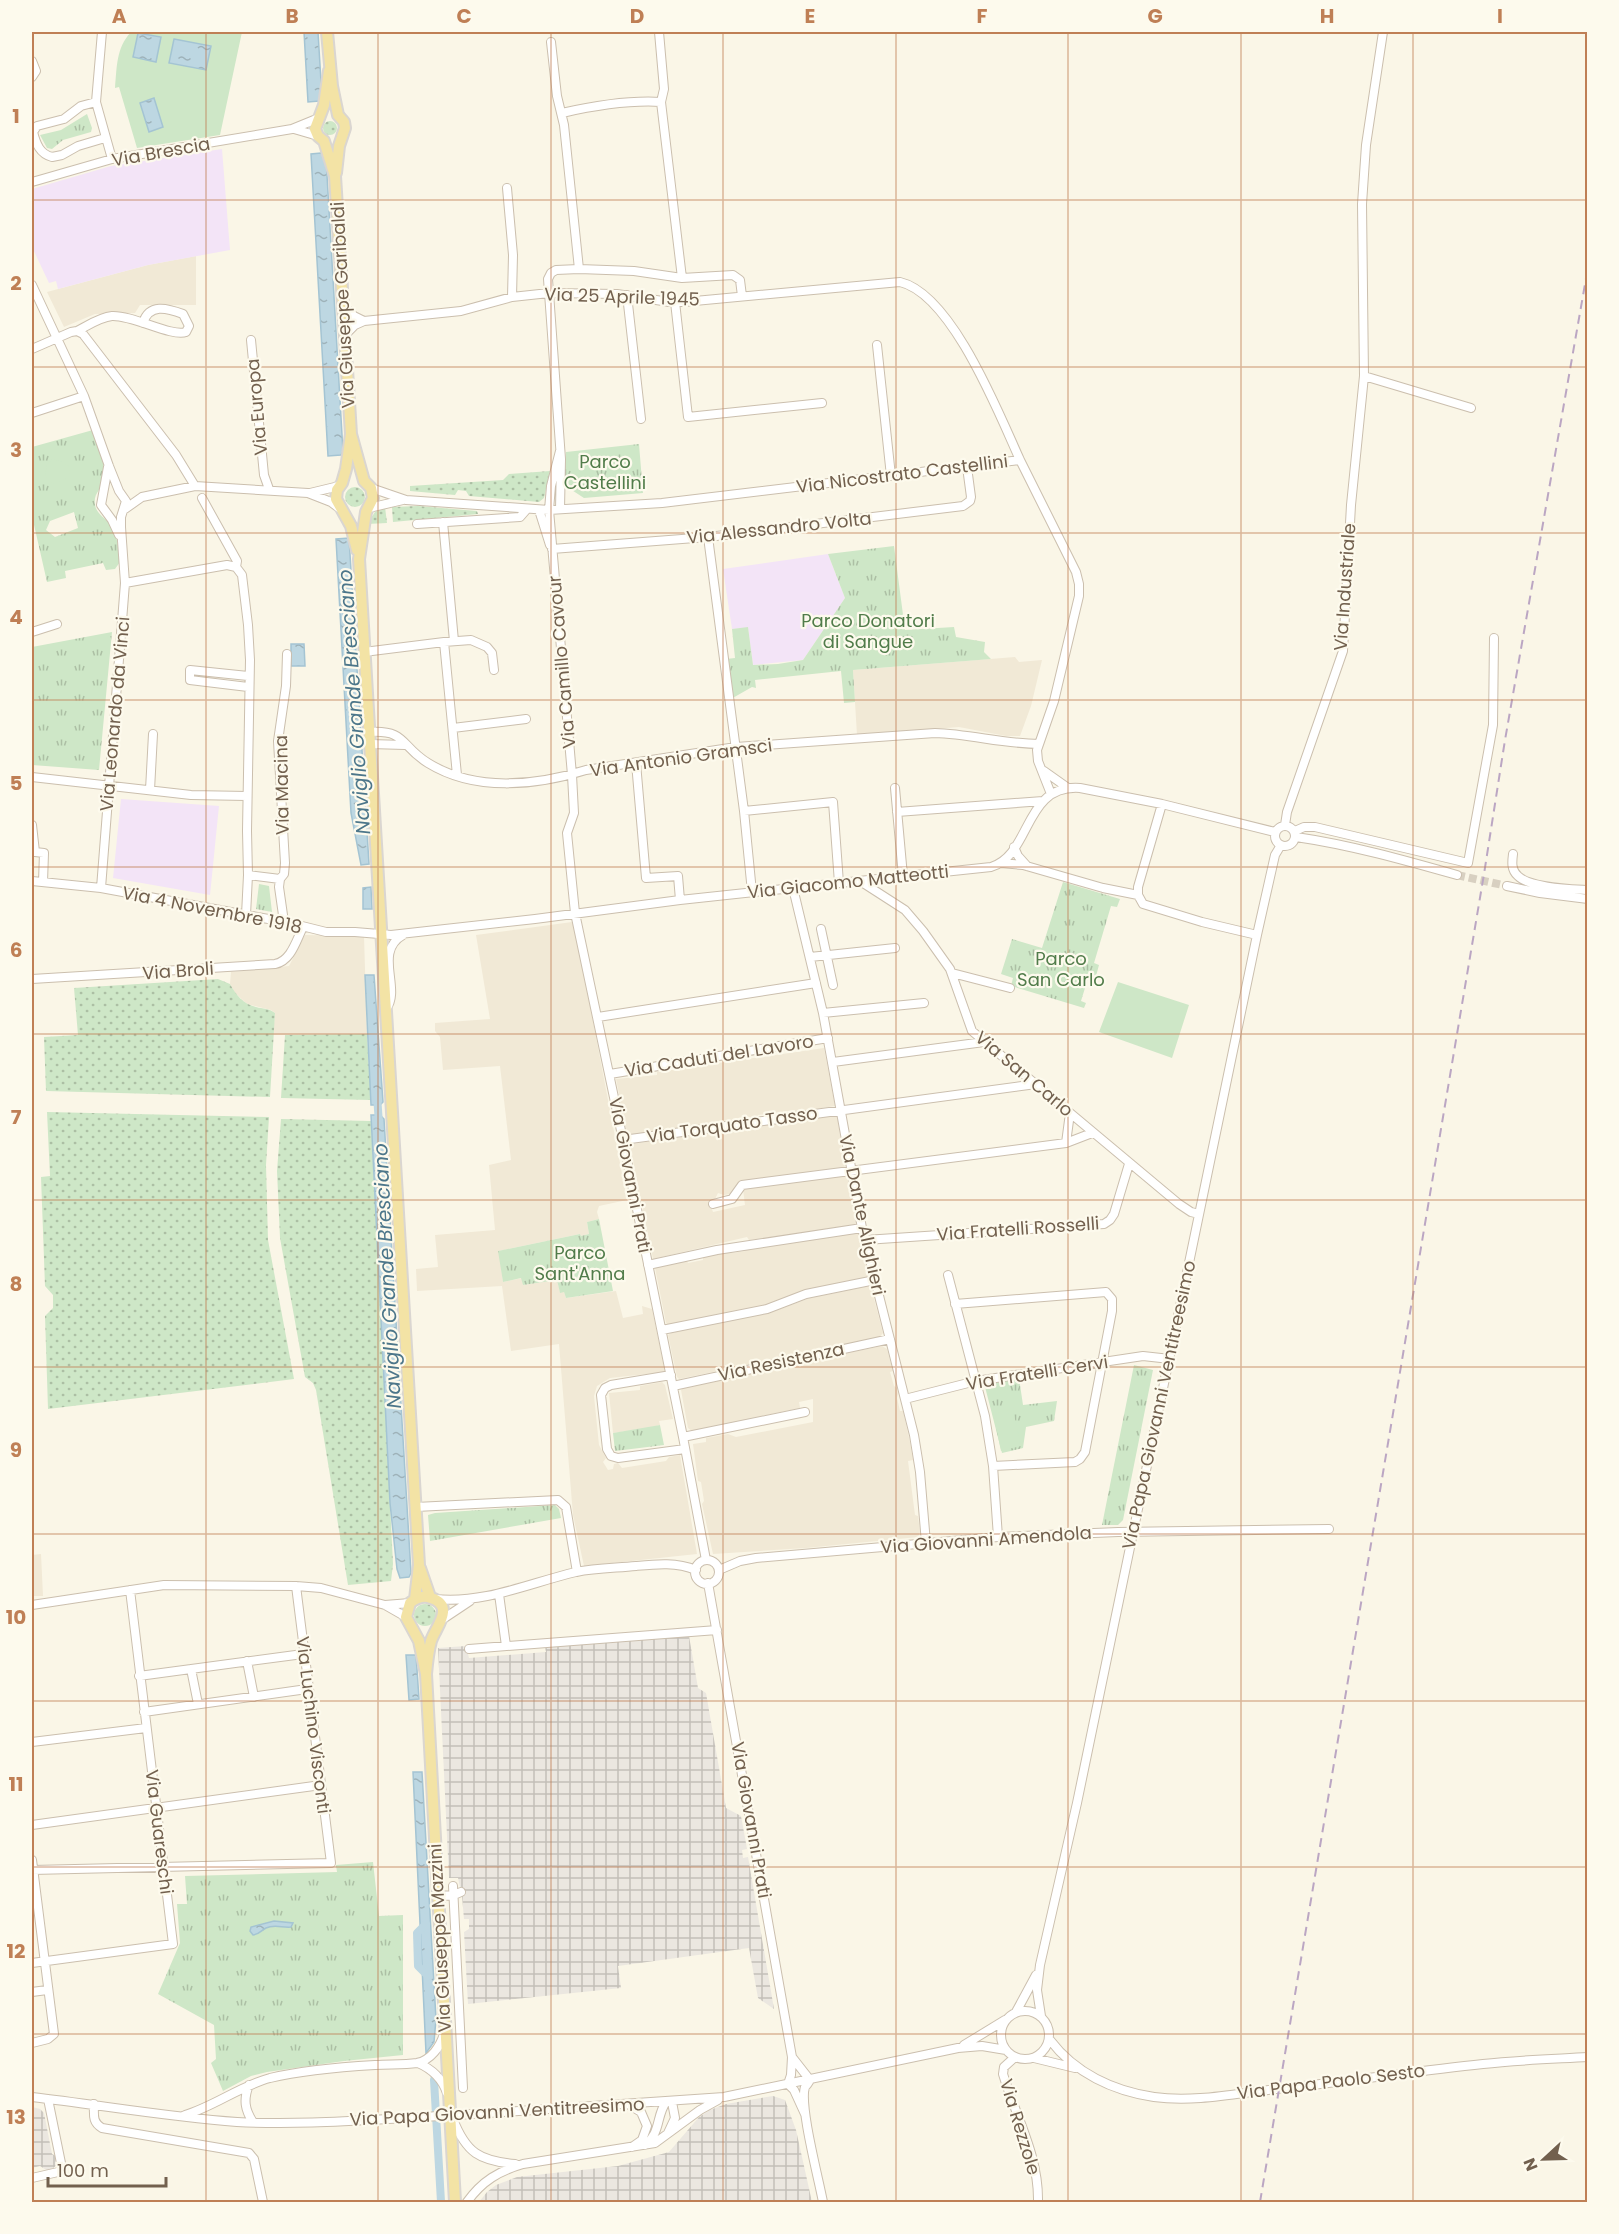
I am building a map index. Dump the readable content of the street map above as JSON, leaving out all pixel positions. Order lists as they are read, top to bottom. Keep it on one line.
{"streets":{"main road":["Via Giuseppe Garibaldi","Via Giuseppe Mazzini"],"street":["Via Brescia","Via 25 Aprile 1945","Via Europa","Via Nicostrato Castellini","Via Alessandro Volta","Via Industriale","Via Camillo Cavour","Via Leonardo da Vinci","Via Antonio Gramsci","Via Macina","Via Giacomo Matteotti","Via 4 Novembre 1918","Via Broli","Via Caduti del Lavoro","Via San Carlo","Via Torquato Tasso","Via Giovanni Prati","Via Dante Alighieri","Via Fratelli Rosselli","Via Resistenza","Via Fratelli Cervi","Via Papa Giovanni Ventitreesimo","Via Giovanni Amendola","Via Luchino Visconti","Via Guareschi","Via Papa Paolo Sesto","Via Rezzole"]},"crossings":[["Via Brescia","Via Giuseppe Garibaldi"],["Via 25 Aprile 1945","Via Giuseppe Garibaldi"],["Via 25 Aprile 1945","Via Nicostrato Castellini"],["Via Giuseppe Garibaldi","Via Nicostrato Castellini"],["Via Giuseppe Garibaldi","Via Antonio Gramsci"],["Via Giuseppe Garibaldi","Via Giacomo Matteotti"],["Via Giuseppe Garibaldi","Via 4 Novembre 1918"],["Via Nicostrato Castellini","Via Alessandro Volta"],["Via Nicostrato Castellini","Via Camillo Cavour"],["Via Nicostrato Castellini","Via Antonio Gramsci"],["Via Alessandro Volta","Via Camillo Cavour"],["Via Industriale","Via Papa Giovanni Ventitreesimo"],["Via Camillo Cavour","Via Antonio Gramsci"],["Via Camillo Cavour","Via Giacomo Matteotti"],["Via Camillo Cavour","Via Giovanni Prati"],["Via Leonardo da Vinci","Via 4 Novembre 1918"],["Via Macina","Via 4 Novembre 1918"],["Via Giacomo Matteotti","Via 4 Novembre 1918"],["Via Giacomo Matteotti","Via San Carlo"],["Via Giacomo Matteotti","Via Giovanni Prati"],["Via Giacomo Matteotti","Via Dante Alighieri"],["Via 4 Novembre 1918","Via Broli"],["Via Caduti del Lavoro","Via Giovanni Prati"],["Via Caduti del Lavoro","Via Dante Alighieri"],["Via San Carlo","Via Torquato Tasso"],["Via San Carlo","Via Fratelli Rosselli"],["Via San Carlo","Via Papa Giovanni Ventitreesimo"],["Via Torquato Tasso","Via Giovanni Prati"],["Via Torquato Tasso","Via Dante Alighieri"],["Via Giovanni Prati","Via Resistenza"],["Via Giovanni Prati","Via Papa Giovanni Ventitreesimo"],["Via Giovanni Prati","Via Giovanni Amendola"],["Via Dante Alighieri","Via Fratelli Rosselli"],["Via Dante Alighieri","Via Resistenza"],["Via Dante Alighieri","Via Fratelli Cervi"],["Via Dante Alighieri","Via Giovanni Amendola"],["Via Fratelli Cervi","Via Papa Giovanni Ventitreesimo"],["Via Papa Giovanni Ventitreesimo","Via Giovanni Amendola"],["Via Papa Giovanni Ventitreesimo","Via Papa Paolo Sesto"],["Via Papa Giovanni Ventitreesimo","Via Rezzole"],["Via Luchino Visconti","Via Guareschi"],["Via Papa Paolo Sesto","Via Rezzole"]],"water":["Naviglio Grande Bresciano"],"parks":["Parco Castellini","Parco Donatori di Sangue","Parco San Carlo","Parco Sant'Anna"],"scale_bar":"100 m","north":"left","grid":{"columns":["A","B","C","D","E","F","G","H","I"],"rows":["1","2","3","4","5","6","7","8","9","10","11","12","13"]}}
